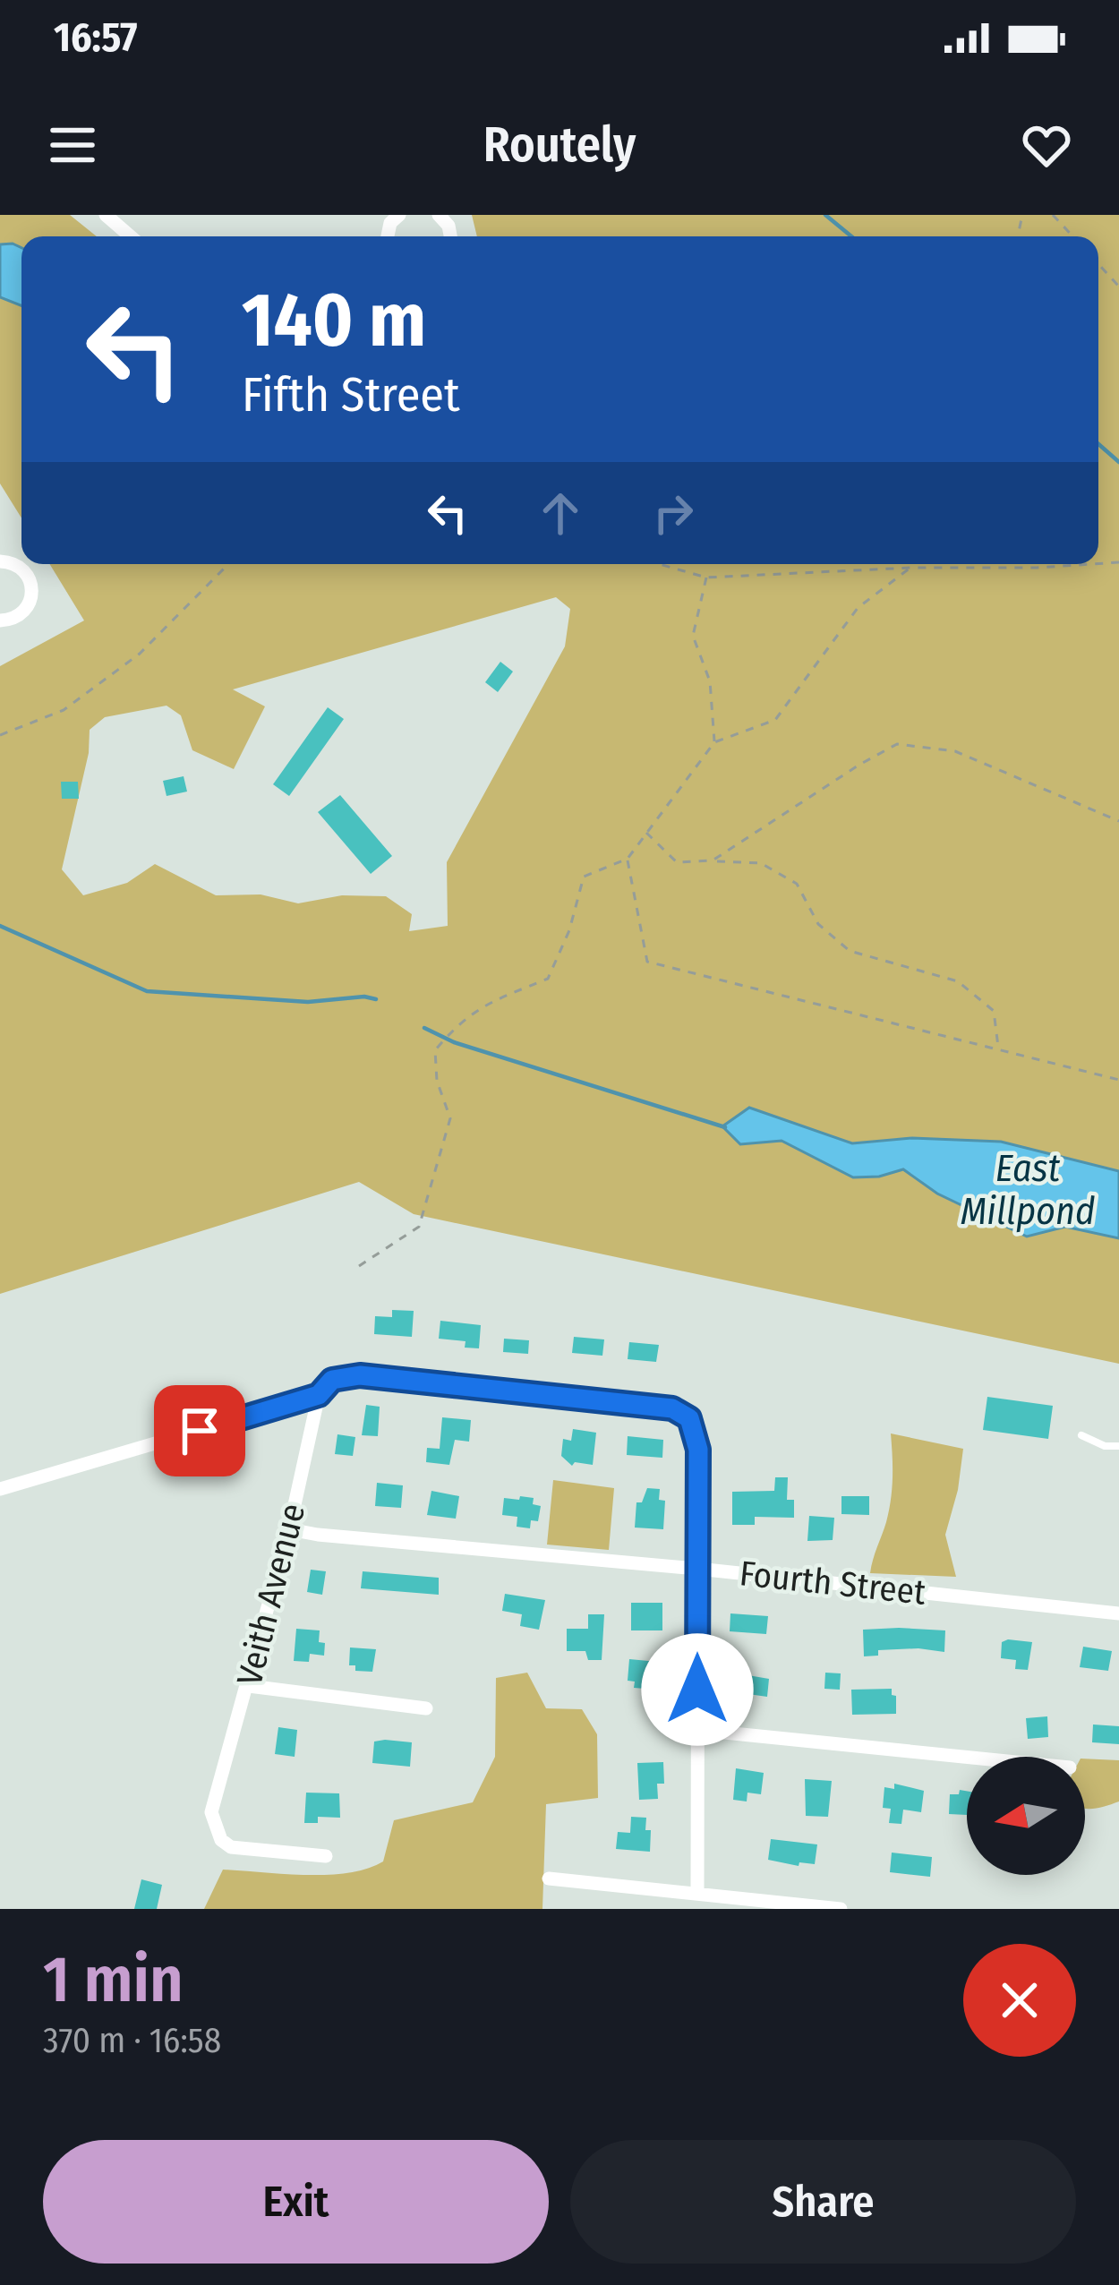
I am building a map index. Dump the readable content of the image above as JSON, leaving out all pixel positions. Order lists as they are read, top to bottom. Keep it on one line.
{"streets":{"street":["Fourth Street","Veith Avenue"]},"crossings":[["Fourth Street","Veith Avenue"]],"water":["East Millpond"],"north":"left","page":{"status":"16:57","header":"Routely","turn":["140 m","Fifth Street"],"heading":["1 min","370 m · 16:58"],"buttons":["Exit","Share"]}}
